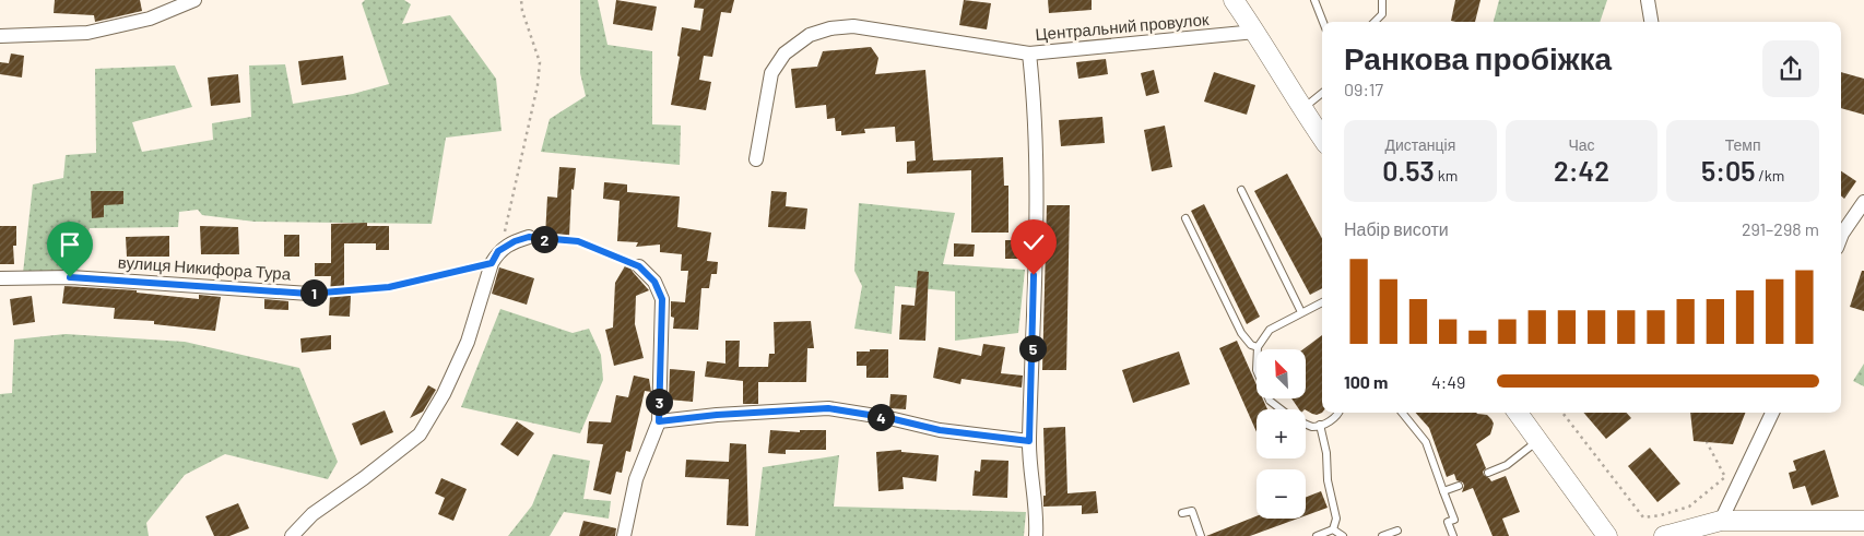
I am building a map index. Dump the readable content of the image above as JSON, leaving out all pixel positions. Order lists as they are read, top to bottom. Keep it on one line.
{"streets":{"street":["Центральний провулок","вулиця Никифора Тура"]},"north":"top left","page":{"heading":["Ранкова пробіжка","09:17"],"stats":[["Дистанція","0.53 km"],["Час","2:42"],["Темп","5:05 /km"]],"chart":["Набір висоти","291–298 m"],"pins":["2","1","5","3","4"],"map_buttons":["+","−"],"list":[{"name":"100 m","note":"4:49"}]}}
